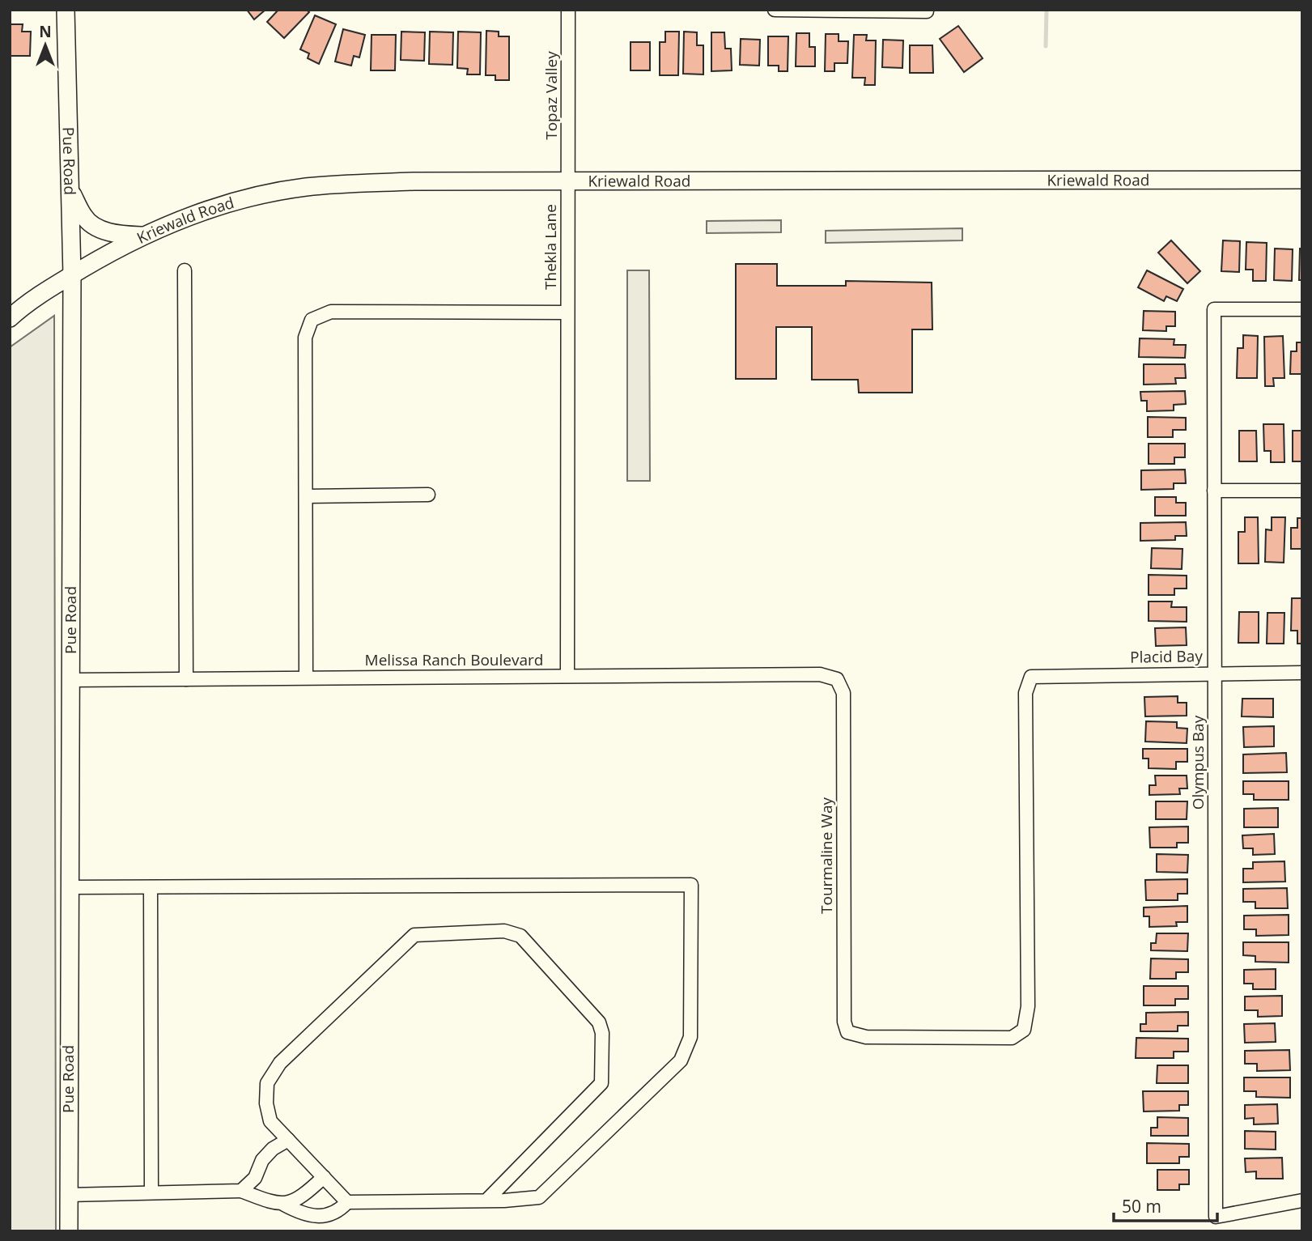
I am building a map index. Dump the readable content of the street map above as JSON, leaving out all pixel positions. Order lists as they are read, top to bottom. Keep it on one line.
{"streets":{"street":["Topaz Valley","Pue Road","Kriewald Road","Thekla Lane","Placid Bay","Melissa Ranch Boulevard","Olympus Bay","Tourmaline Way"]},"crossings":[["Topaz Valley","Kriewald Road"],["Topaz Valley","Thekla Lane"],["Pue Road","Kriewald Road"],["Pue Road","Melissa Ranch Boulevard"],["Kriewald Road","Thekla Lane"],["Thekla Lane","Melissa Ranch Boulevard"],["Placid Bay","Olympus Bay"],["Placid Bay","Tourmaline Way"],["Melissa Ranch Boulevard","Tourmaline Way"]],"scale_bar":"50 m","north":"top"}
